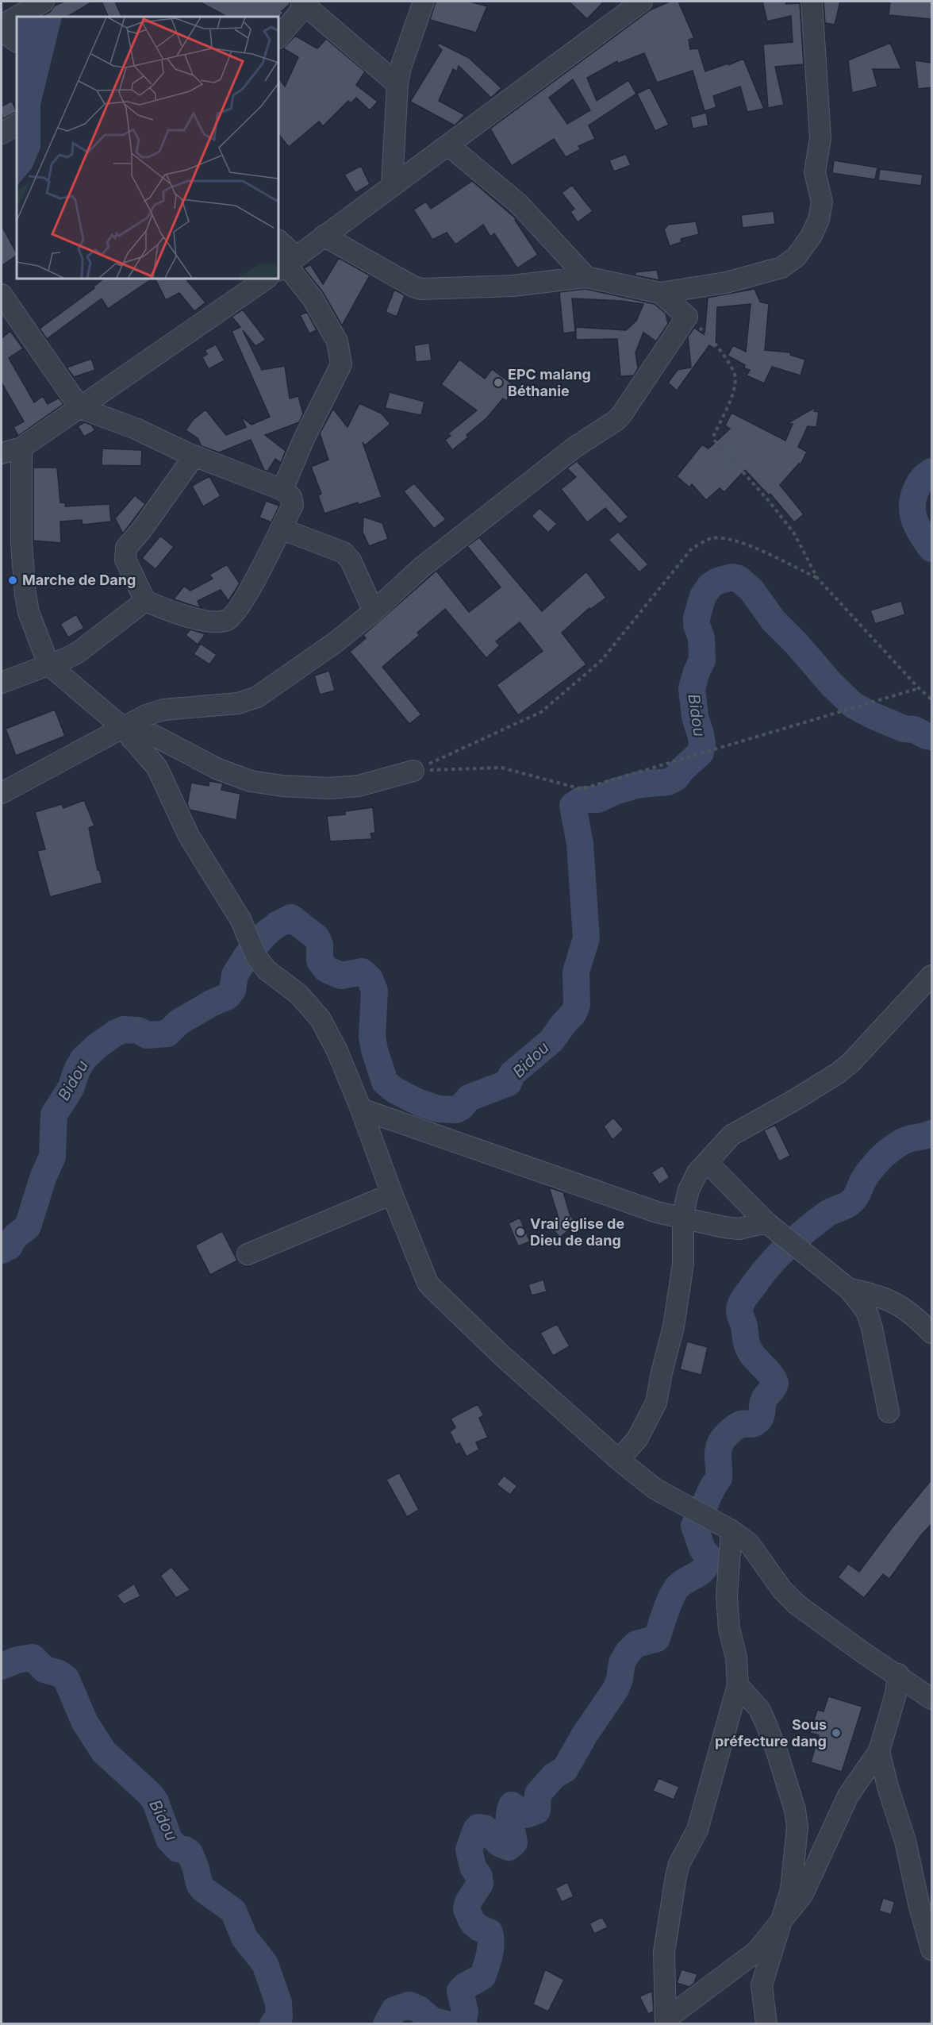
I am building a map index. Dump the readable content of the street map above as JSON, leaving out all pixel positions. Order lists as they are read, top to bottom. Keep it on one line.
{"water":["Bidou"],"places":["EPC malang Béthanie","Marche de Dang","Vrai église de Dieu de dang","Sous préfecture dang"]}
